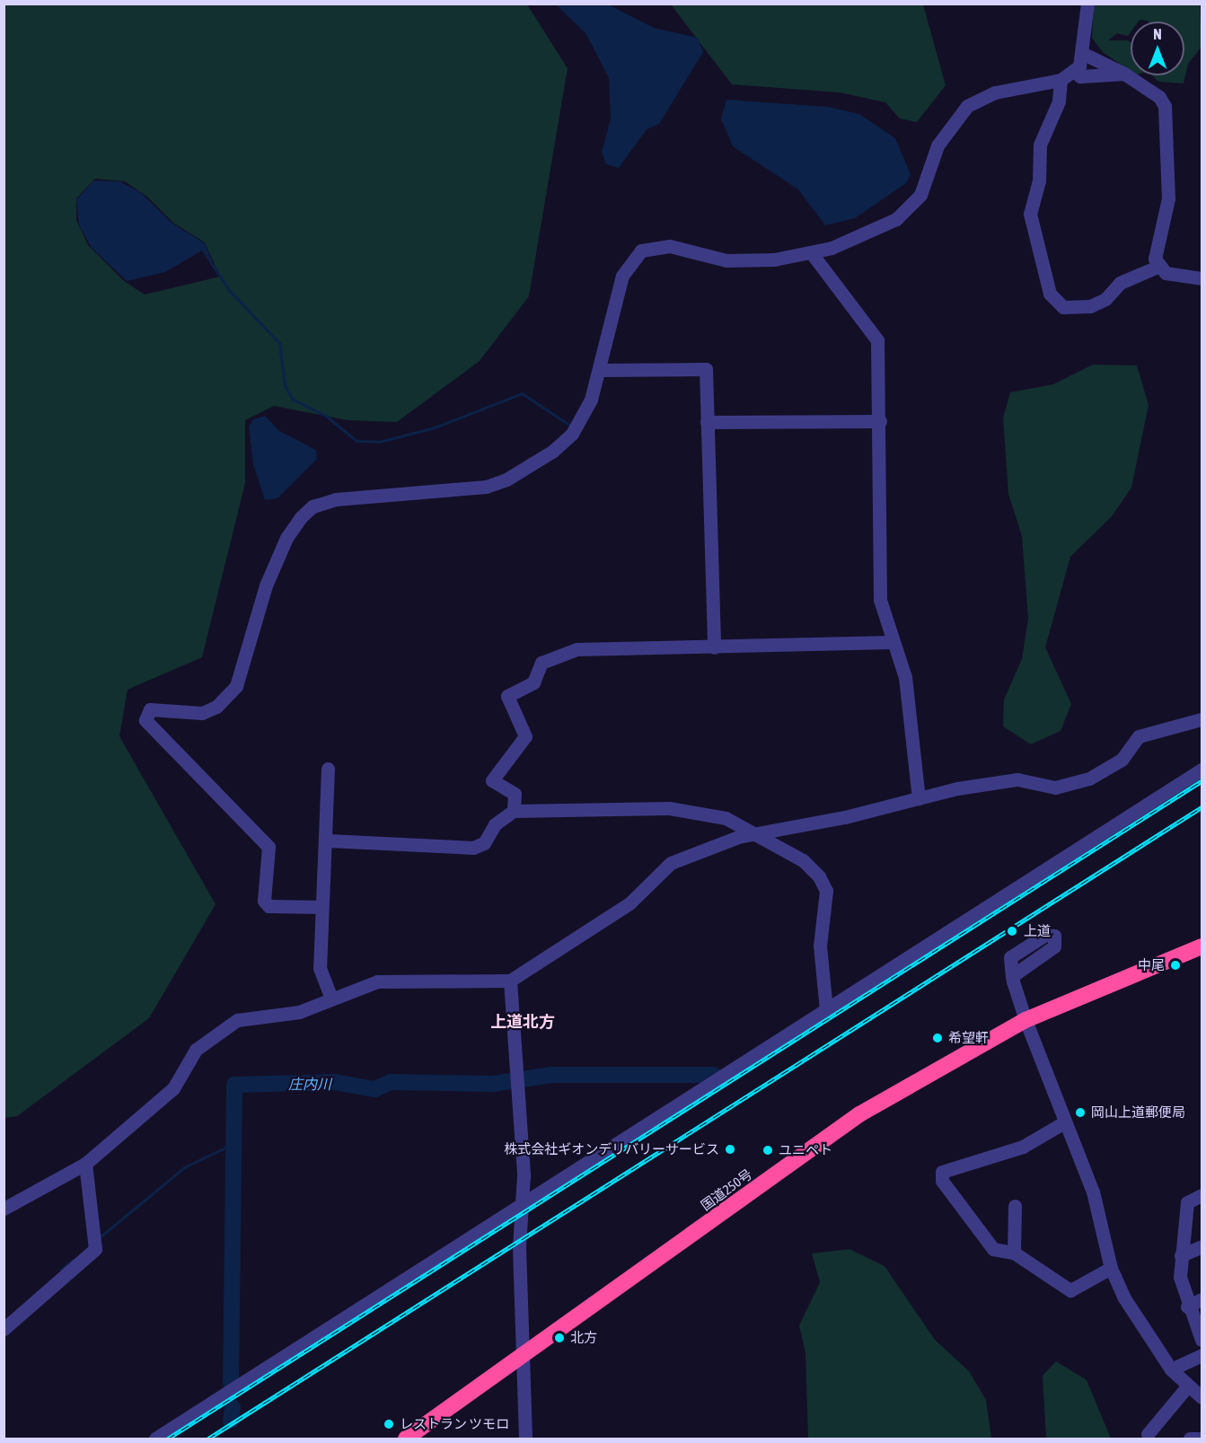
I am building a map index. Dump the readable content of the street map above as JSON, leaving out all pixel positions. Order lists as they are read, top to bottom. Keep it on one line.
{"streets":{"highway":["国道250号"]},"districts":["上道北方"],"water":["庄内川"],"places":["上道","中尾","希望軒","岡山上道郵便局","株式会社ギオンデリバリーサービス","ユニペト","北方","レストラン ツモロ"],"north":"top"}
